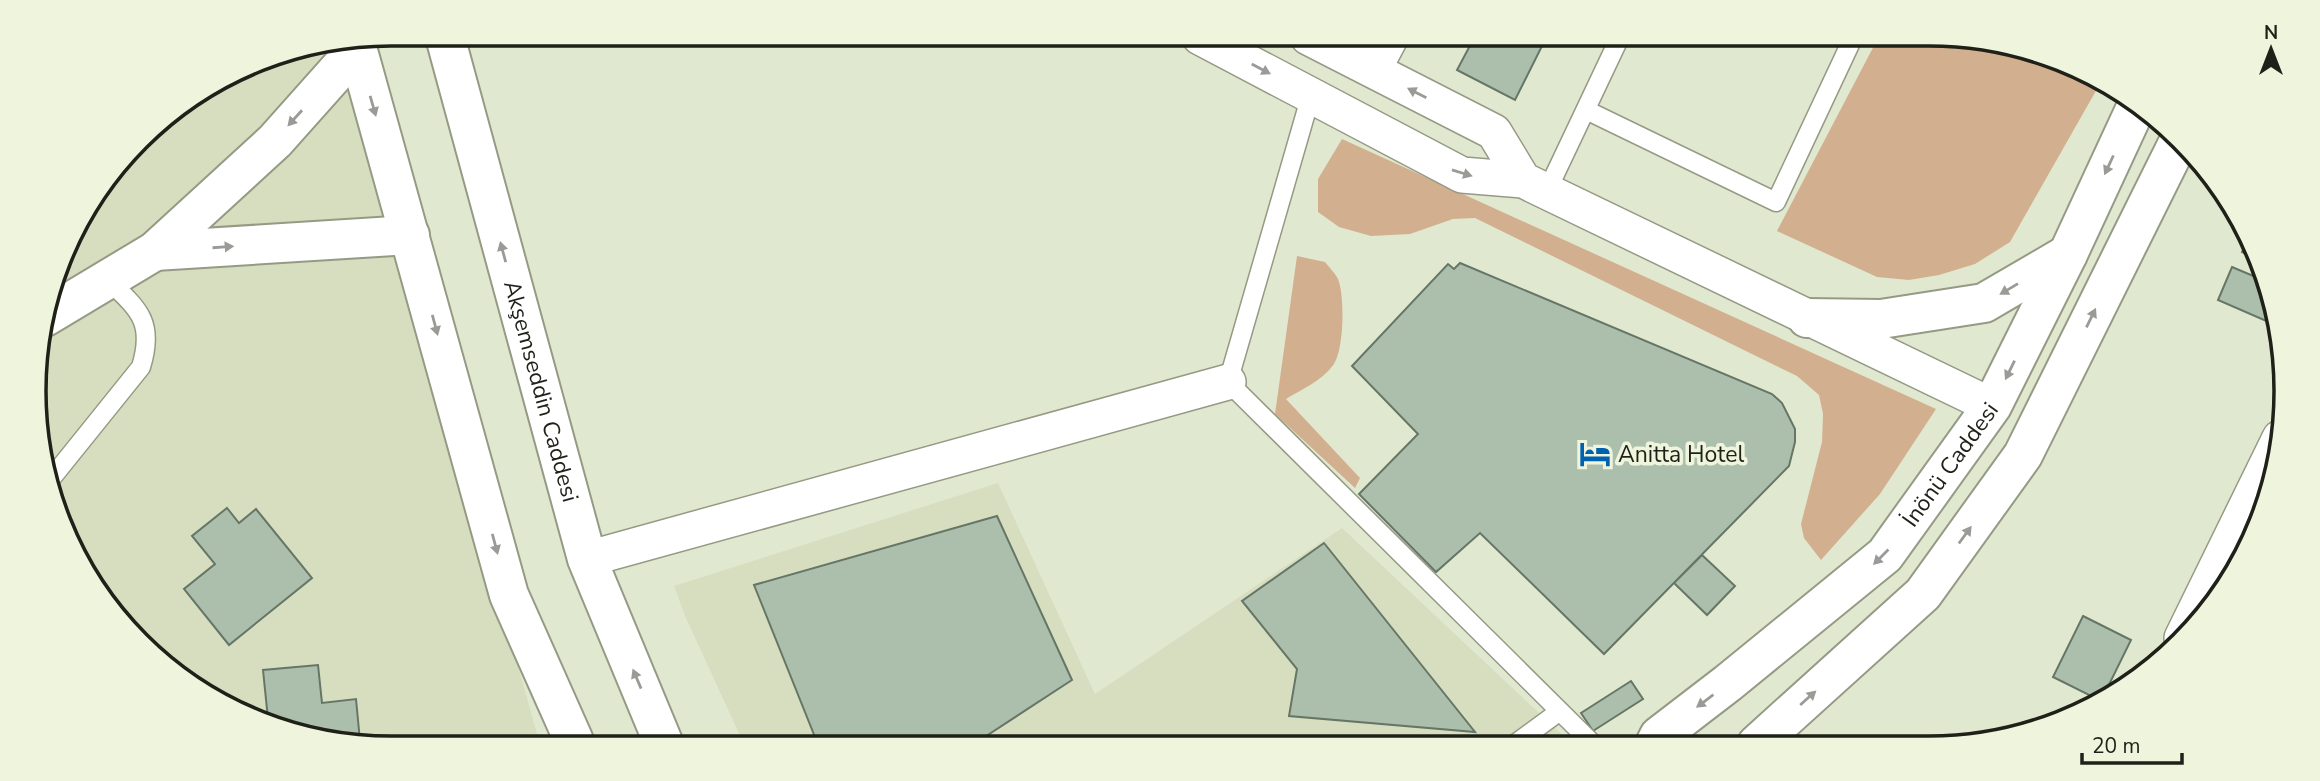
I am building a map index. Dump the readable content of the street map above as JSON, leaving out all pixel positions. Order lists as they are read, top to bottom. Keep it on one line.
{"streets":{"street":["Akşemseddin Caddesi","İnönü Caddesi"]},"places":{"hotel":["Anitta Hotel"]},"scale_bar":"20 m","north":"top"}
